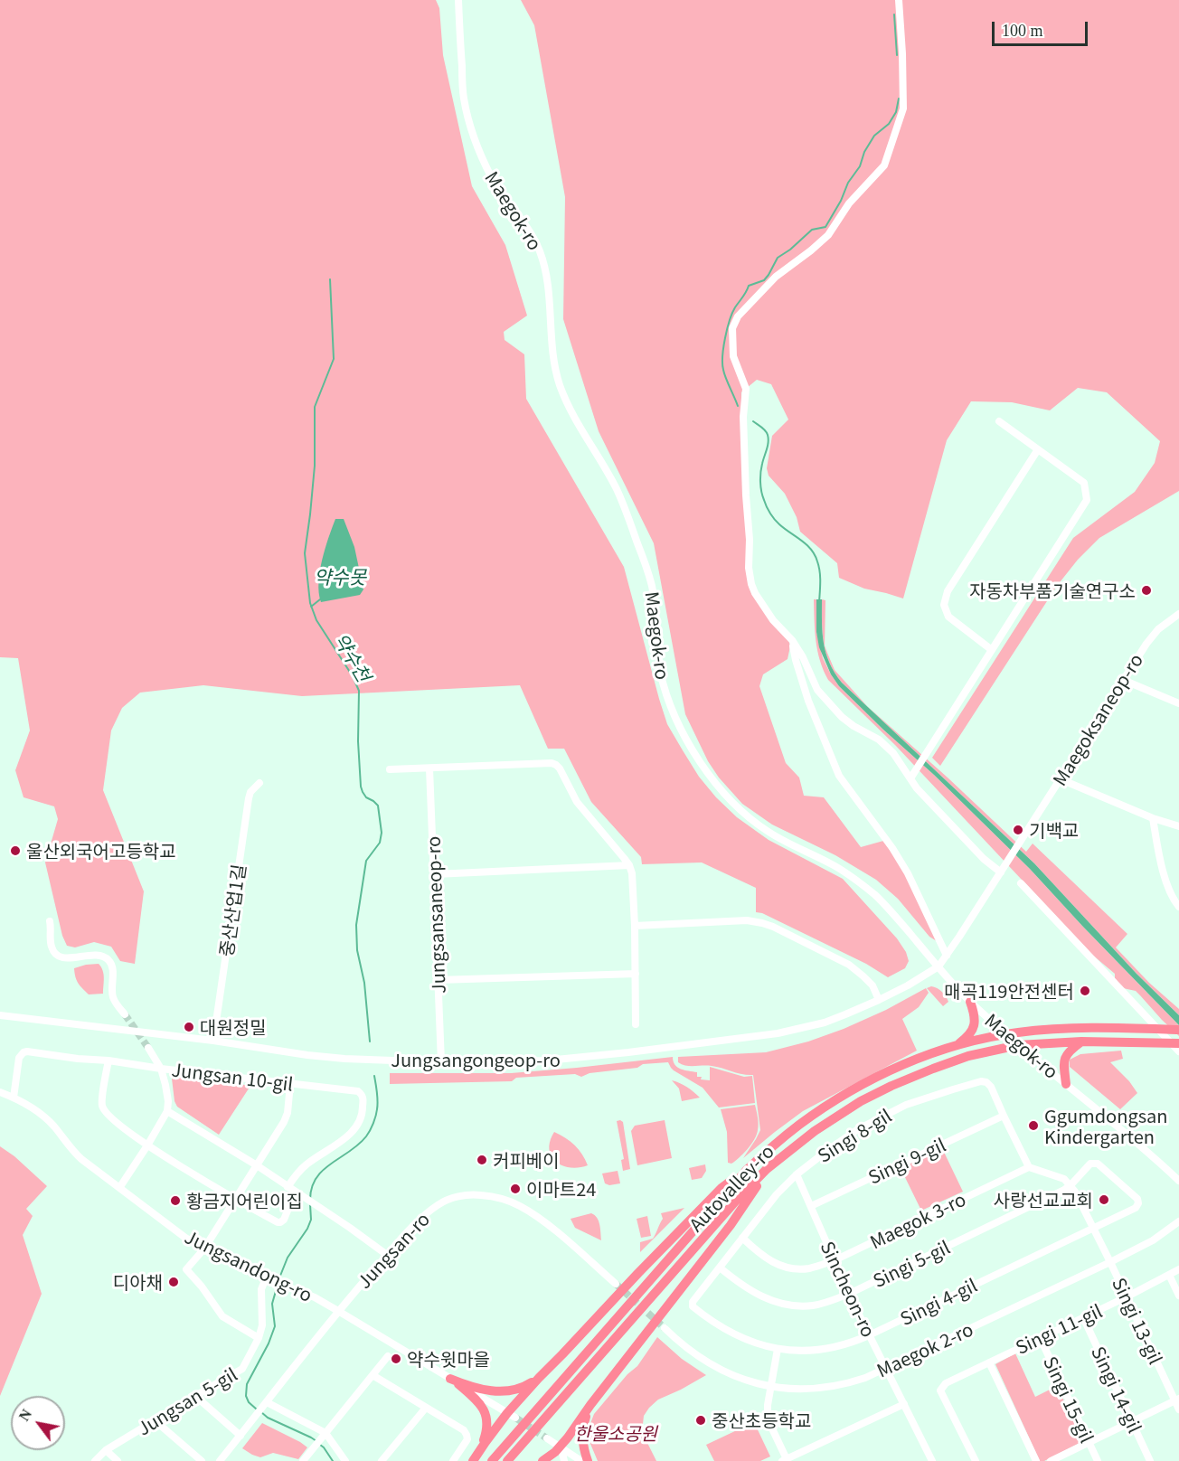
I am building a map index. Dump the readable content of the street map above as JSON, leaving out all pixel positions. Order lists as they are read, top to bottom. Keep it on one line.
{"streets":{"highway":["Autovalley-ro"],"street":["Maegok-ro","Maegoksaneop-ro","중산산업1길","Jungsansaneop-ro","Jungsangongeop-ro","Jungsan 10-gil","Singi 8-gil","Singi 9-gil","Maegok 3-ro","Jungsan-ro","Singi 5-gil","Jungsandong-ro","Sincheon-ro","Singi 4-gil","Singi 13-gil","Singi 11-gil","Maegok 2-ro","Singi 14-gil","Singi 15-gil","Jungsan 5-gil"]},"crossings":[["Maegok-ro","Jungsangongeop-ro"],["Maegok-ro","Autovalley-ro"],["중산산업1길","Jungsangongeop-ro"],["Jungsansaneop-ro","Jungsangongeop-ro"],["Jungsan 10-gil","Jungsandong-ro"],["Singi 8-gil","Singi 9-gil"],["Singi 8-gil","Maegok 3-ro"],["Singi 8-gil","Singi 5-gil"],["Singi 8-gil","Sincheon-ro"],["Singi 8-gil","Singi 4-gil"],["Singi 9-gil","Sincheon-ro"],["Maegok 3-ro","Sincheon-ro"],["Jungsan-ro","Jungsandong-ro"],["Singi 5-gil","Sincheon-ro"],["Singi 5-gil","Singi 4-gil"],["Jungsandong-ro","Jungsan 5-gil"],["Sincheon-ro","Singi 4-gil"],["Sincheon-ro","Maegok 2-ro"],["Singi 13-gil","Singi 11-gil"],["Singi 13-gil","Maegok 2-ro"],["Singi 11-gil","Singi 14-gil"],["Singi 11-gil","Singi 15-gil"]],"water":["약수못","약수천"],"parks":["한울소공원"],"places":["자동차부품기술연구소","기백교","울산외국어고등학교","매곡119안전센터","대원정밀","Ggumdongsan Kindergarten","커피베이","이마트24","사랑선교교회","황금지어린이집","디아채","약수윗마을","중산초등학교"],"scale_bar":"100 m","north":"top left"}
